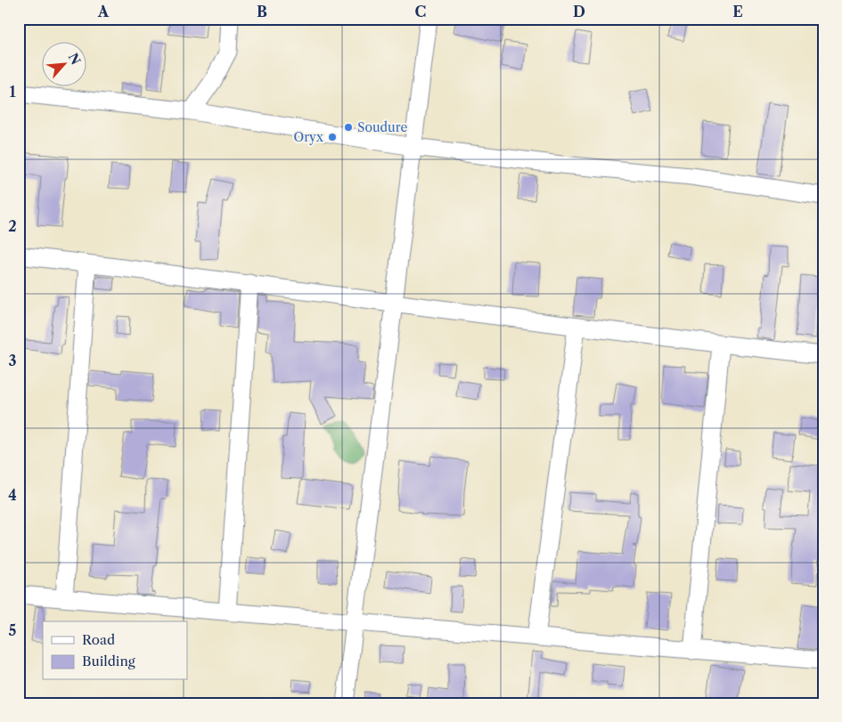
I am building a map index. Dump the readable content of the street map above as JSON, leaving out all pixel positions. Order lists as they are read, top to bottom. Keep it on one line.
{"places":["Soudure","Oryx"],"legend":["Road","Building"],"north":"top right","grid":{"columns":["A","B","C","D","E"],"rows":["1","2","3","4","5"]}}
